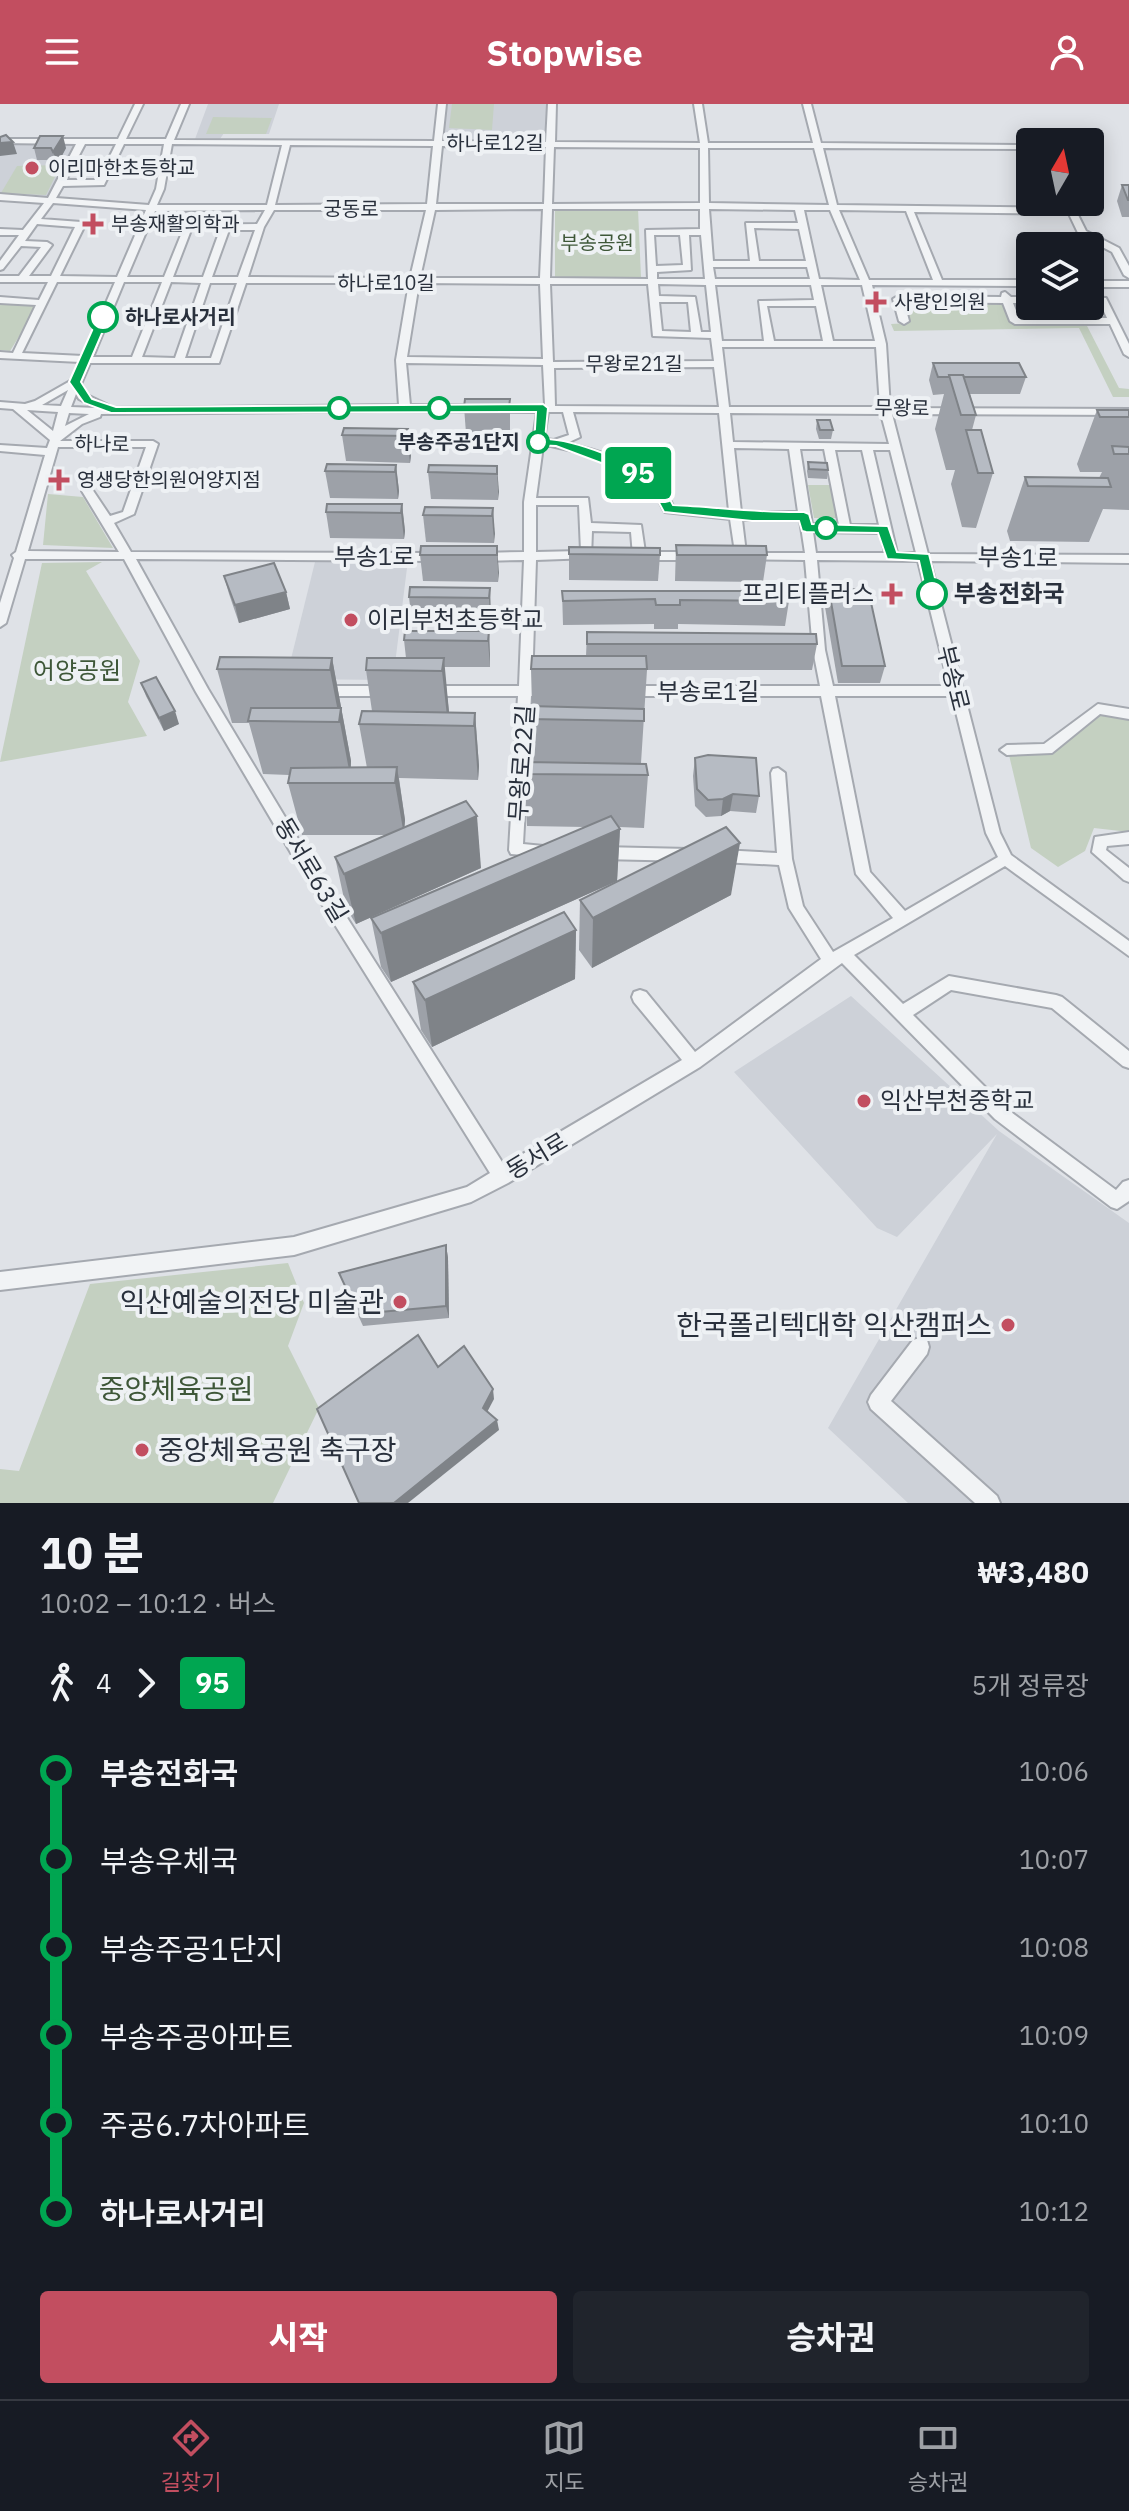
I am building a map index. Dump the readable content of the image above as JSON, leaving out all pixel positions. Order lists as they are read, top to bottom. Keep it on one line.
{"streets":{"street":["하나로12길","궁동로","하나로10길","무왕로21길","무왕로","하나로","부송1로","부송로","부송로1길","무왕로22길","동서로63길","동서로"]},"crossings":[["하나로12길","하나로"],["하나로12길","부송로"],["궁동로","하나로"],["궁동로","부송로"],["하나로10길","하나로"],["하나로10길","부송로"],["무왕로","하나로"],["무왕로","부송로"],["무왕로","무왕로22길"],["하나로","부송1로"],["부송1로","부송로"],["부송1로","동서로63길"],["부송로","부송로1길"],["부송로","동서로"],["동서로63길","동서로"]],"parks":["부송공원","어양공원","중앙체육공원"],"places":{"other":["이리마한초등학교","하나로사거리","부송주공1단지","부송전화국","이리부천초등학교","익산부천중학교","익산예술의전당 미술관","한국폴리텍대학 익산캠퍼스","중앙체육공원 축구장"],"health":["부송재활의학과","사랑인의원","영생당한의원어양지점","프리티플러스"]},"lines":["bus line 95"],"north":"top","page":{"header":"Stopwise","on_map":"95","heading":["10 분","10:02 – 10:12 · 버스","₩3,480"],"legs":["4","95","5개 정류장"],"list":[{"name":"부송전화국","value":"10:06"},{"name":"부송우체국","value":"10:07"},{"name":"부송주공1단지","value":"10:08"},{"name":"부송주공아파트","value":"10:09"},{"name":"주공6.7차아파트","value":"10:10"},{"name":"하나로사거리","value":"10:12"}],"buttons":["시작","승차권"],"tabs":["길찾기","지도","승차권"]}}
